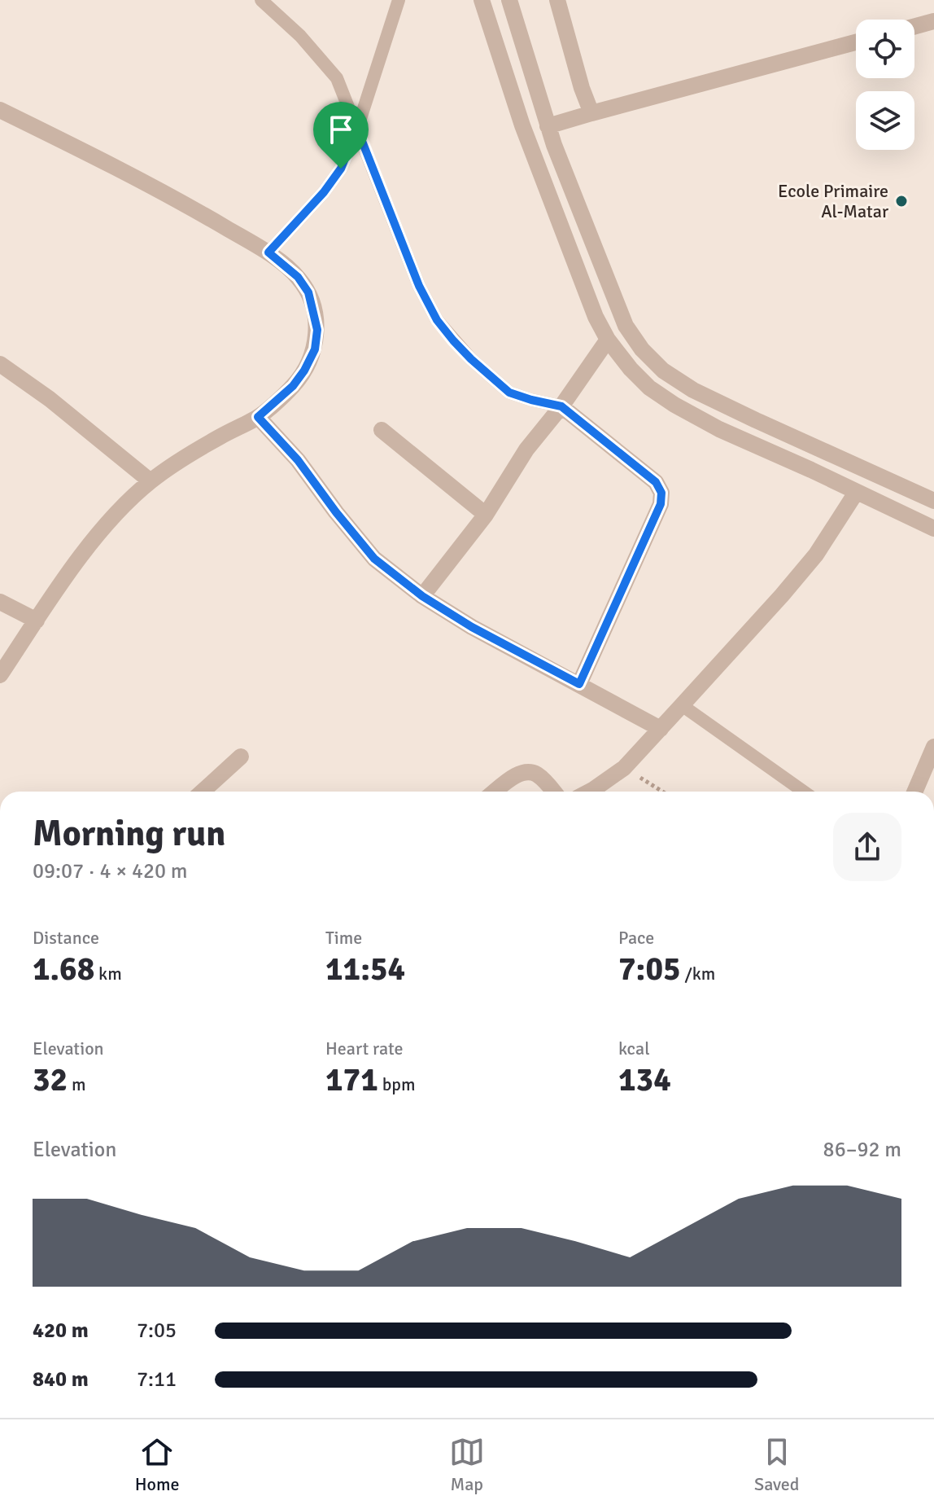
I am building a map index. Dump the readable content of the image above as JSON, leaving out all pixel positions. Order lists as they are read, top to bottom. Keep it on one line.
{"places":["Ecole Primaire Al-Matar"],"page":{"heading":["Morning run","09:07 · 4 × 420 m"],"stats":[["Distance","1.68 km"],["Time","11:54"],["Pace","7:05 /km"],["Elevation","32 m"],["Heart rate","171 bpm"],["kcal","134"]],"chart":["Elevation","86–92 m"],"list":[{"name":"420 m","note":"7:05"},{"name":"840 m","note":"7:11"}],"tabs":["Home","Map","Saved"]}}
